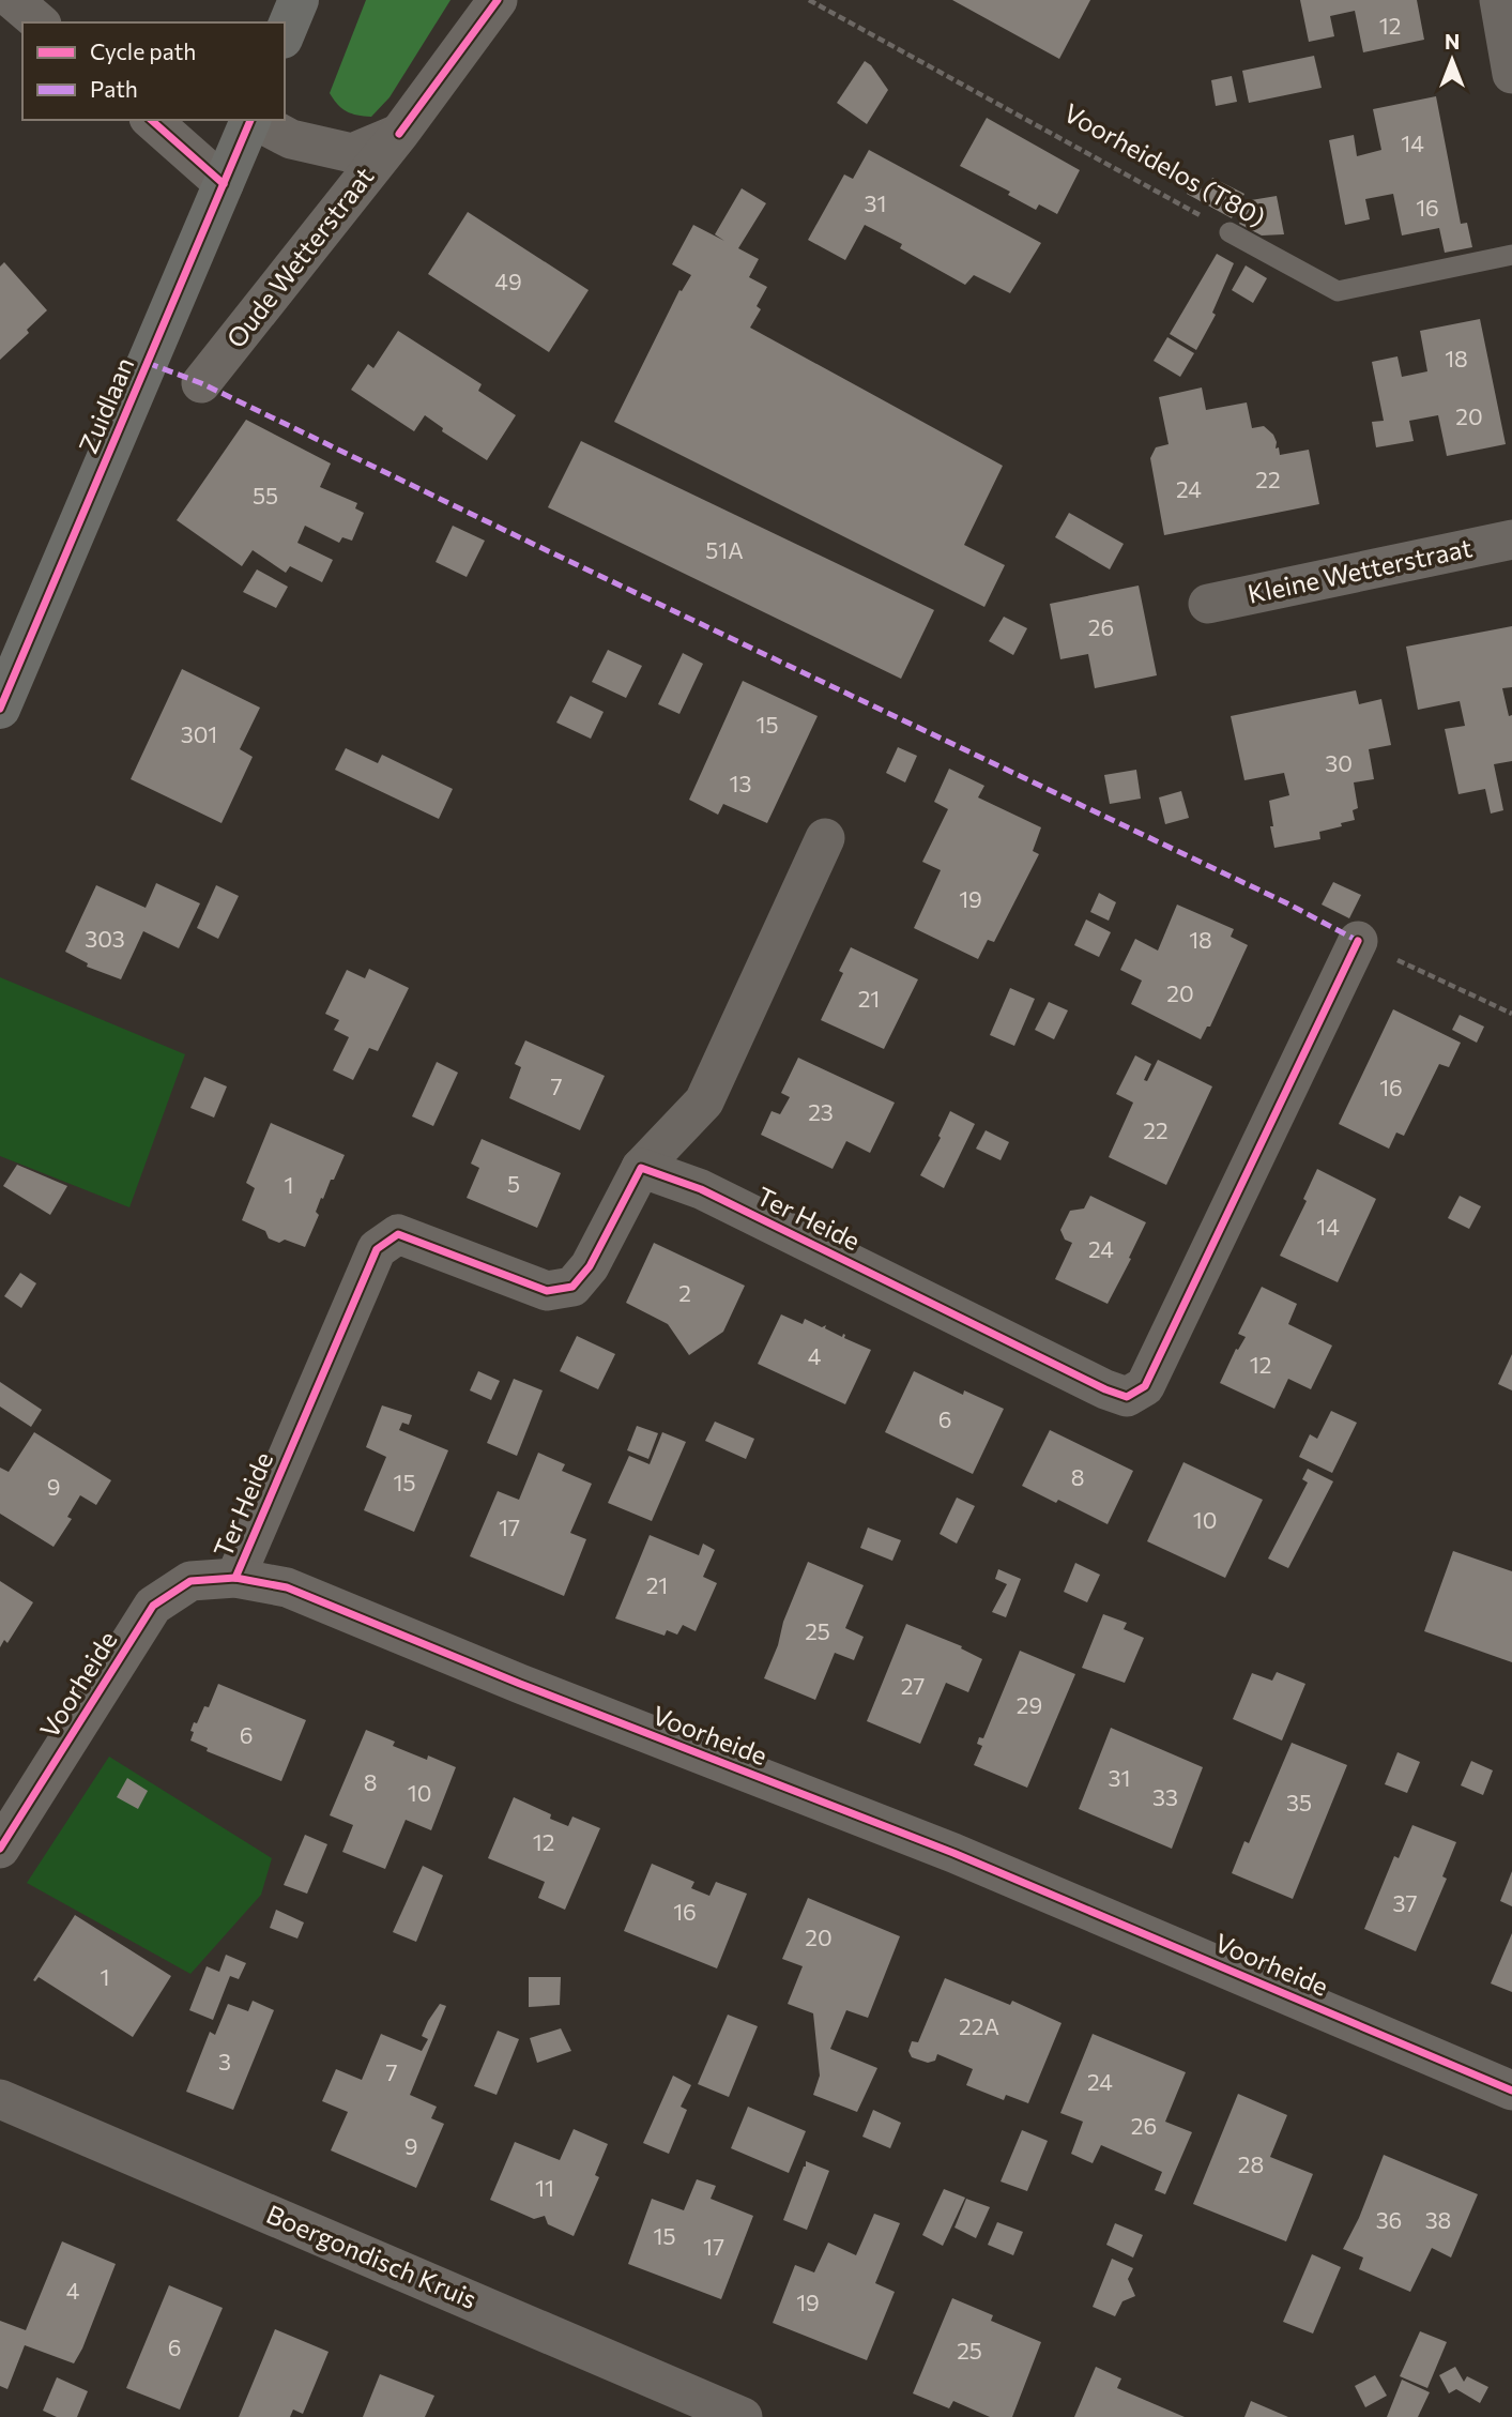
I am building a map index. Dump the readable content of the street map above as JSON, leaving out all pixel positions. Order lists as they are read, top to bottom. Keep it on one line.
{"streets":{"main road":["Zuidlaan"],"street":["Oude Wetterstraat","Kleine Wetterstraat","Ter Heide","Voorheide","Boergondisch Kruis"],"lane":["Voorheidelos (T80)"]},"crossings":[["Ter Heide","Voorheide"]],"house_numbers":["12","14","31","16","49","18","20","22","24","55","51A","26","15","301","30","13","19","303","18","20","21","7","16","23","22","5","1","14","24","2","4","12","6","8","15","9","10","17","21","25","27","29","6","31","8","10","33","35","12","37","16","20","1","22A","3","7","24","26","9","28","11","36","38","15","17","4","19","6","25"],"legend":["Cycle path","Path"],"north":"top"}
